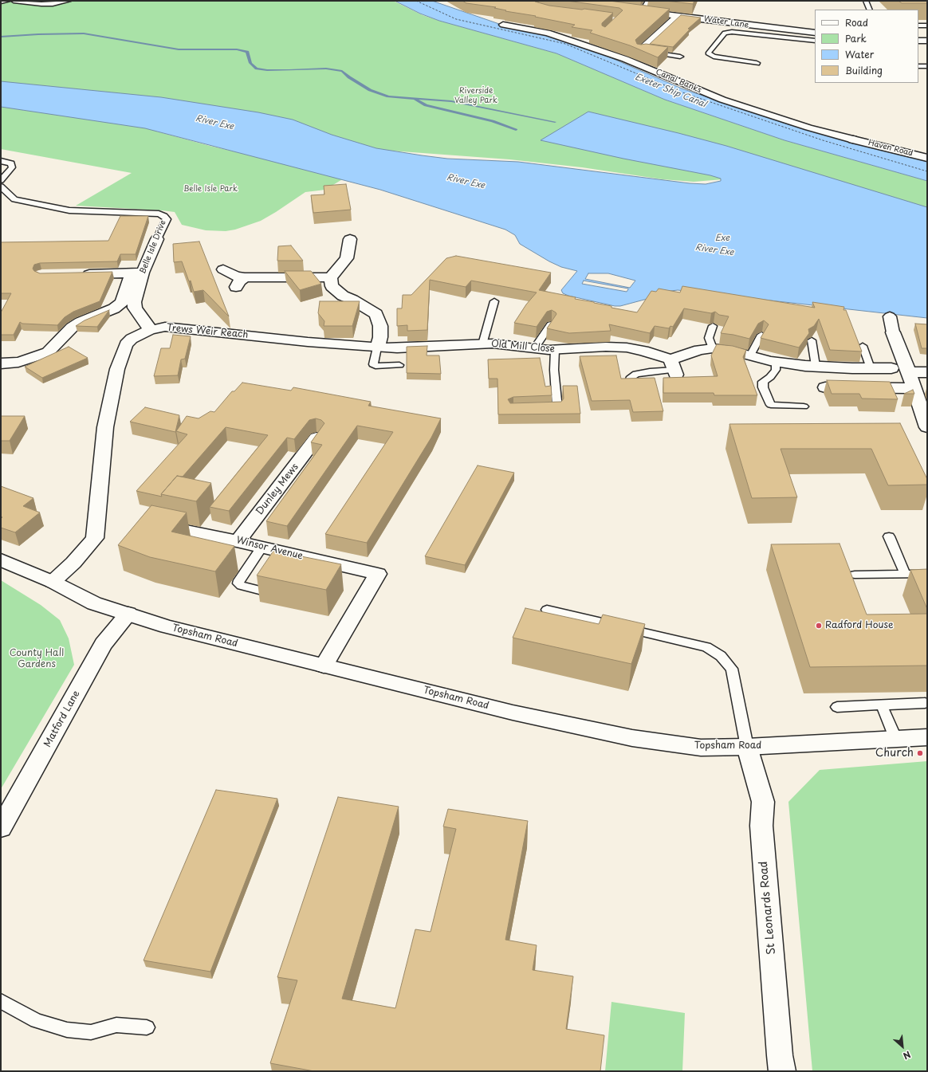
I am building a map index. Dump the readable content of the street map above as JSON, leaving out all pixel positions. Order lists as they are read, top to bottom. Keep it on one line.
{"streets":{"street":["Water Lane","Canal Banks","Haven Road","Belle Isle Drive","Trews Weir Reach","Old Mill Close","Dunley Mews","Winsor Avenue","Topsham Road","Matford Lane","St Leonards Road"]},"crossings":[["Canal Banks","Haven Road"],["Belle Isle Drive","Trews Weir Reach"],["Trews Weir Reach","Old Mill Close"],["Trews Weir Reach","Topsham Road"],["Dunley Mews","Winsor Avenue"],["Winsor Avenue","Topsham Road"],["Topsham Road","Matford Lane"],["Topsham Road","St Leonards Road"]],"water":["Exeter Ship Canal","River Exe","Exe"],"parks":["Riverside Valley Park","Belle Isle Park","County Hall Gardens"],"places":["Radford House","Church"],"legend":["Road","Park","Water","Building"],"north":"bottom right"}
